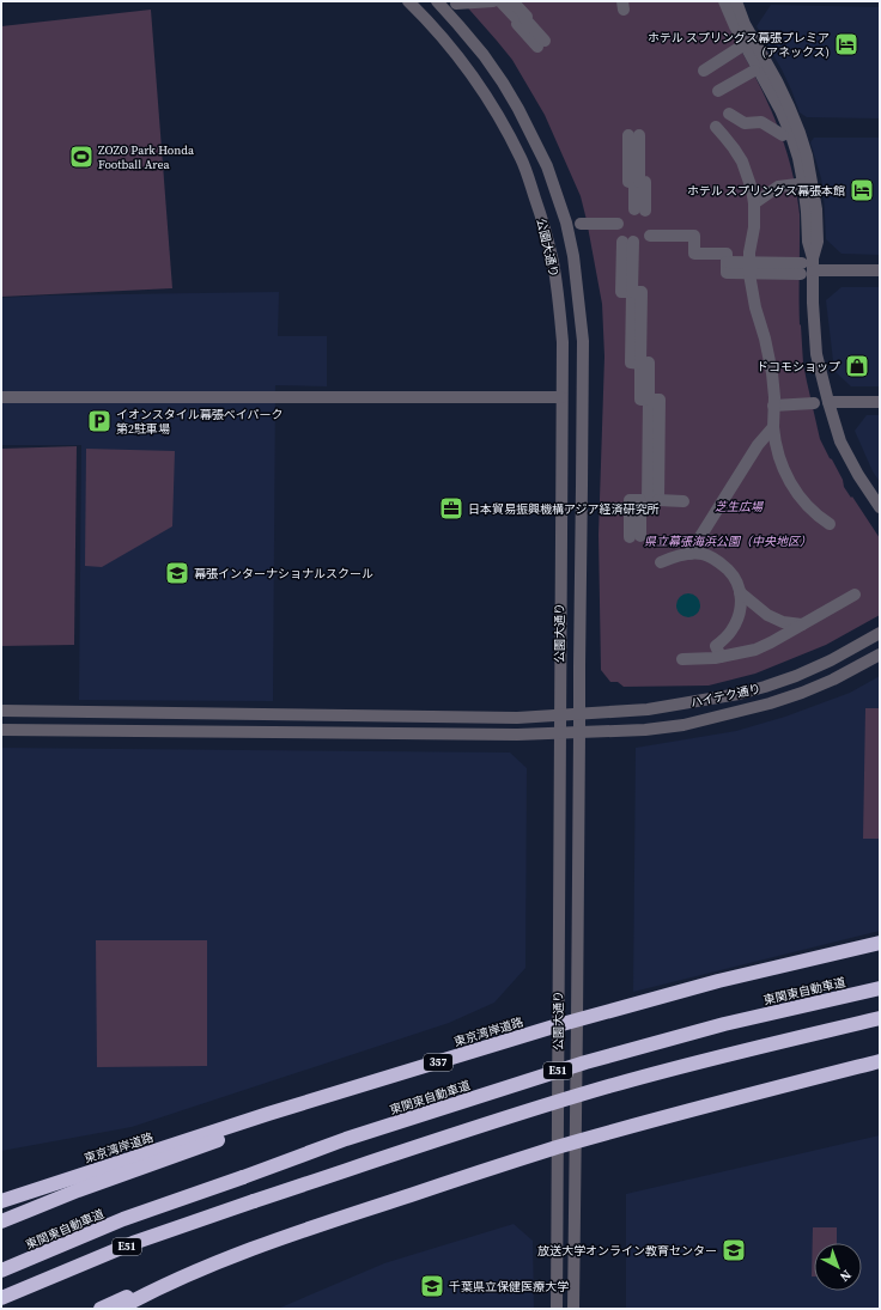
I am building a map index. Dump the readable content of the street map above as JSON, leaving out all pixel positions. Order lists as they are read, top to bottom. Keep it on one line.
{"streets":{"highway":["東関東自動車道","東京湾岸道路","357","E51"],"street":["公園大通り","ハイテク通り"]},"crossings":[["公園大通り","ハイテク通り"],["公園大通り","東京湾岸道路"]],"parks":["芝生広場","県立幕張海浜公園（中央地区）"],"places":{"hotel":["ホテル スプリングス幕張プレミア (アネックス)","ホテル スプリングス幕張本館"],"sports":["ZOZO Park Honda Football Area"],"shop":["ドコモショップ"],"parking":["イオンスタイル幕張ベイパーク 第2駐車場"],"office":["日本貿易振興機構アジア経済研究所"],"school or university":["幕張インターナショナルスクール","放送大学オンライン教育センター","千葉県立保健医療大学"]},"north":"bottom right"}
